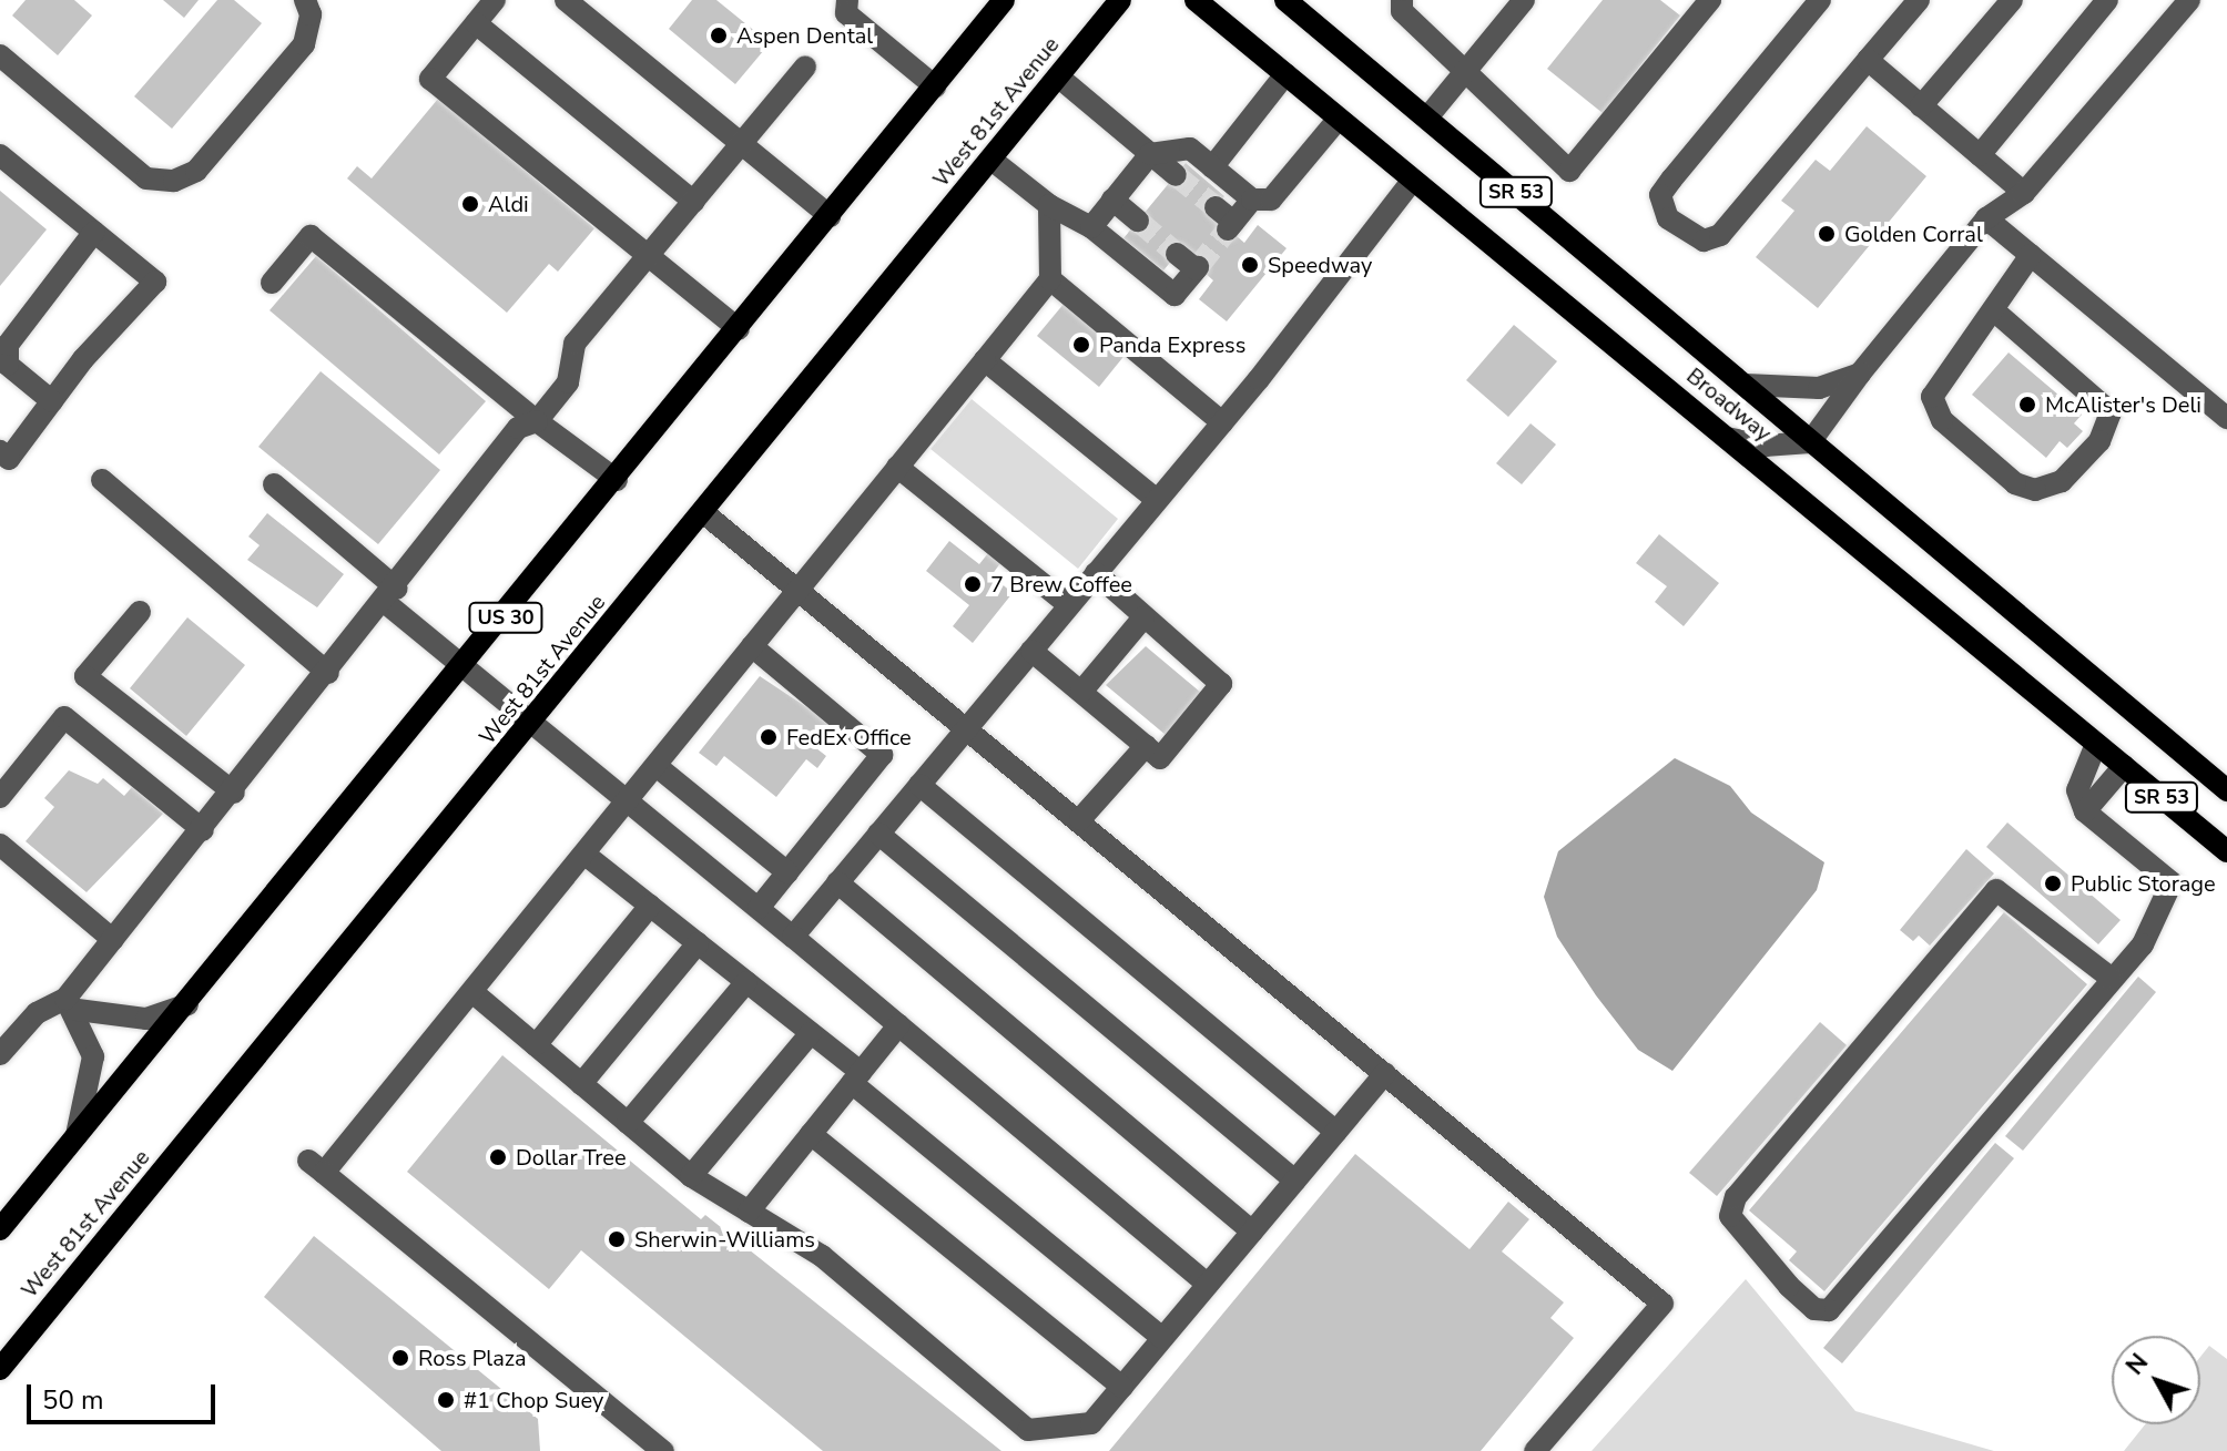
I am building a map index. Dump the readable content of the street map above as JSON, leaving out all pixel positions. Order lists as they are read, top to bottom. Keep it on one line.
{"streets":{"main road":["West 81st Avenue","SR 53","Broadway","US 30"]},"places":["Aspen Dental","Aldi","Golden Corral","Speedway","Panda Express","McAlister's Deli","7 Brew Coffee","FedEx Office","Public Storage","Dollar Tree","Sherwin-Williams","Ross Plaza","#1 Chop Suey"],"scale_bar":"50 m","north":"top left"}
